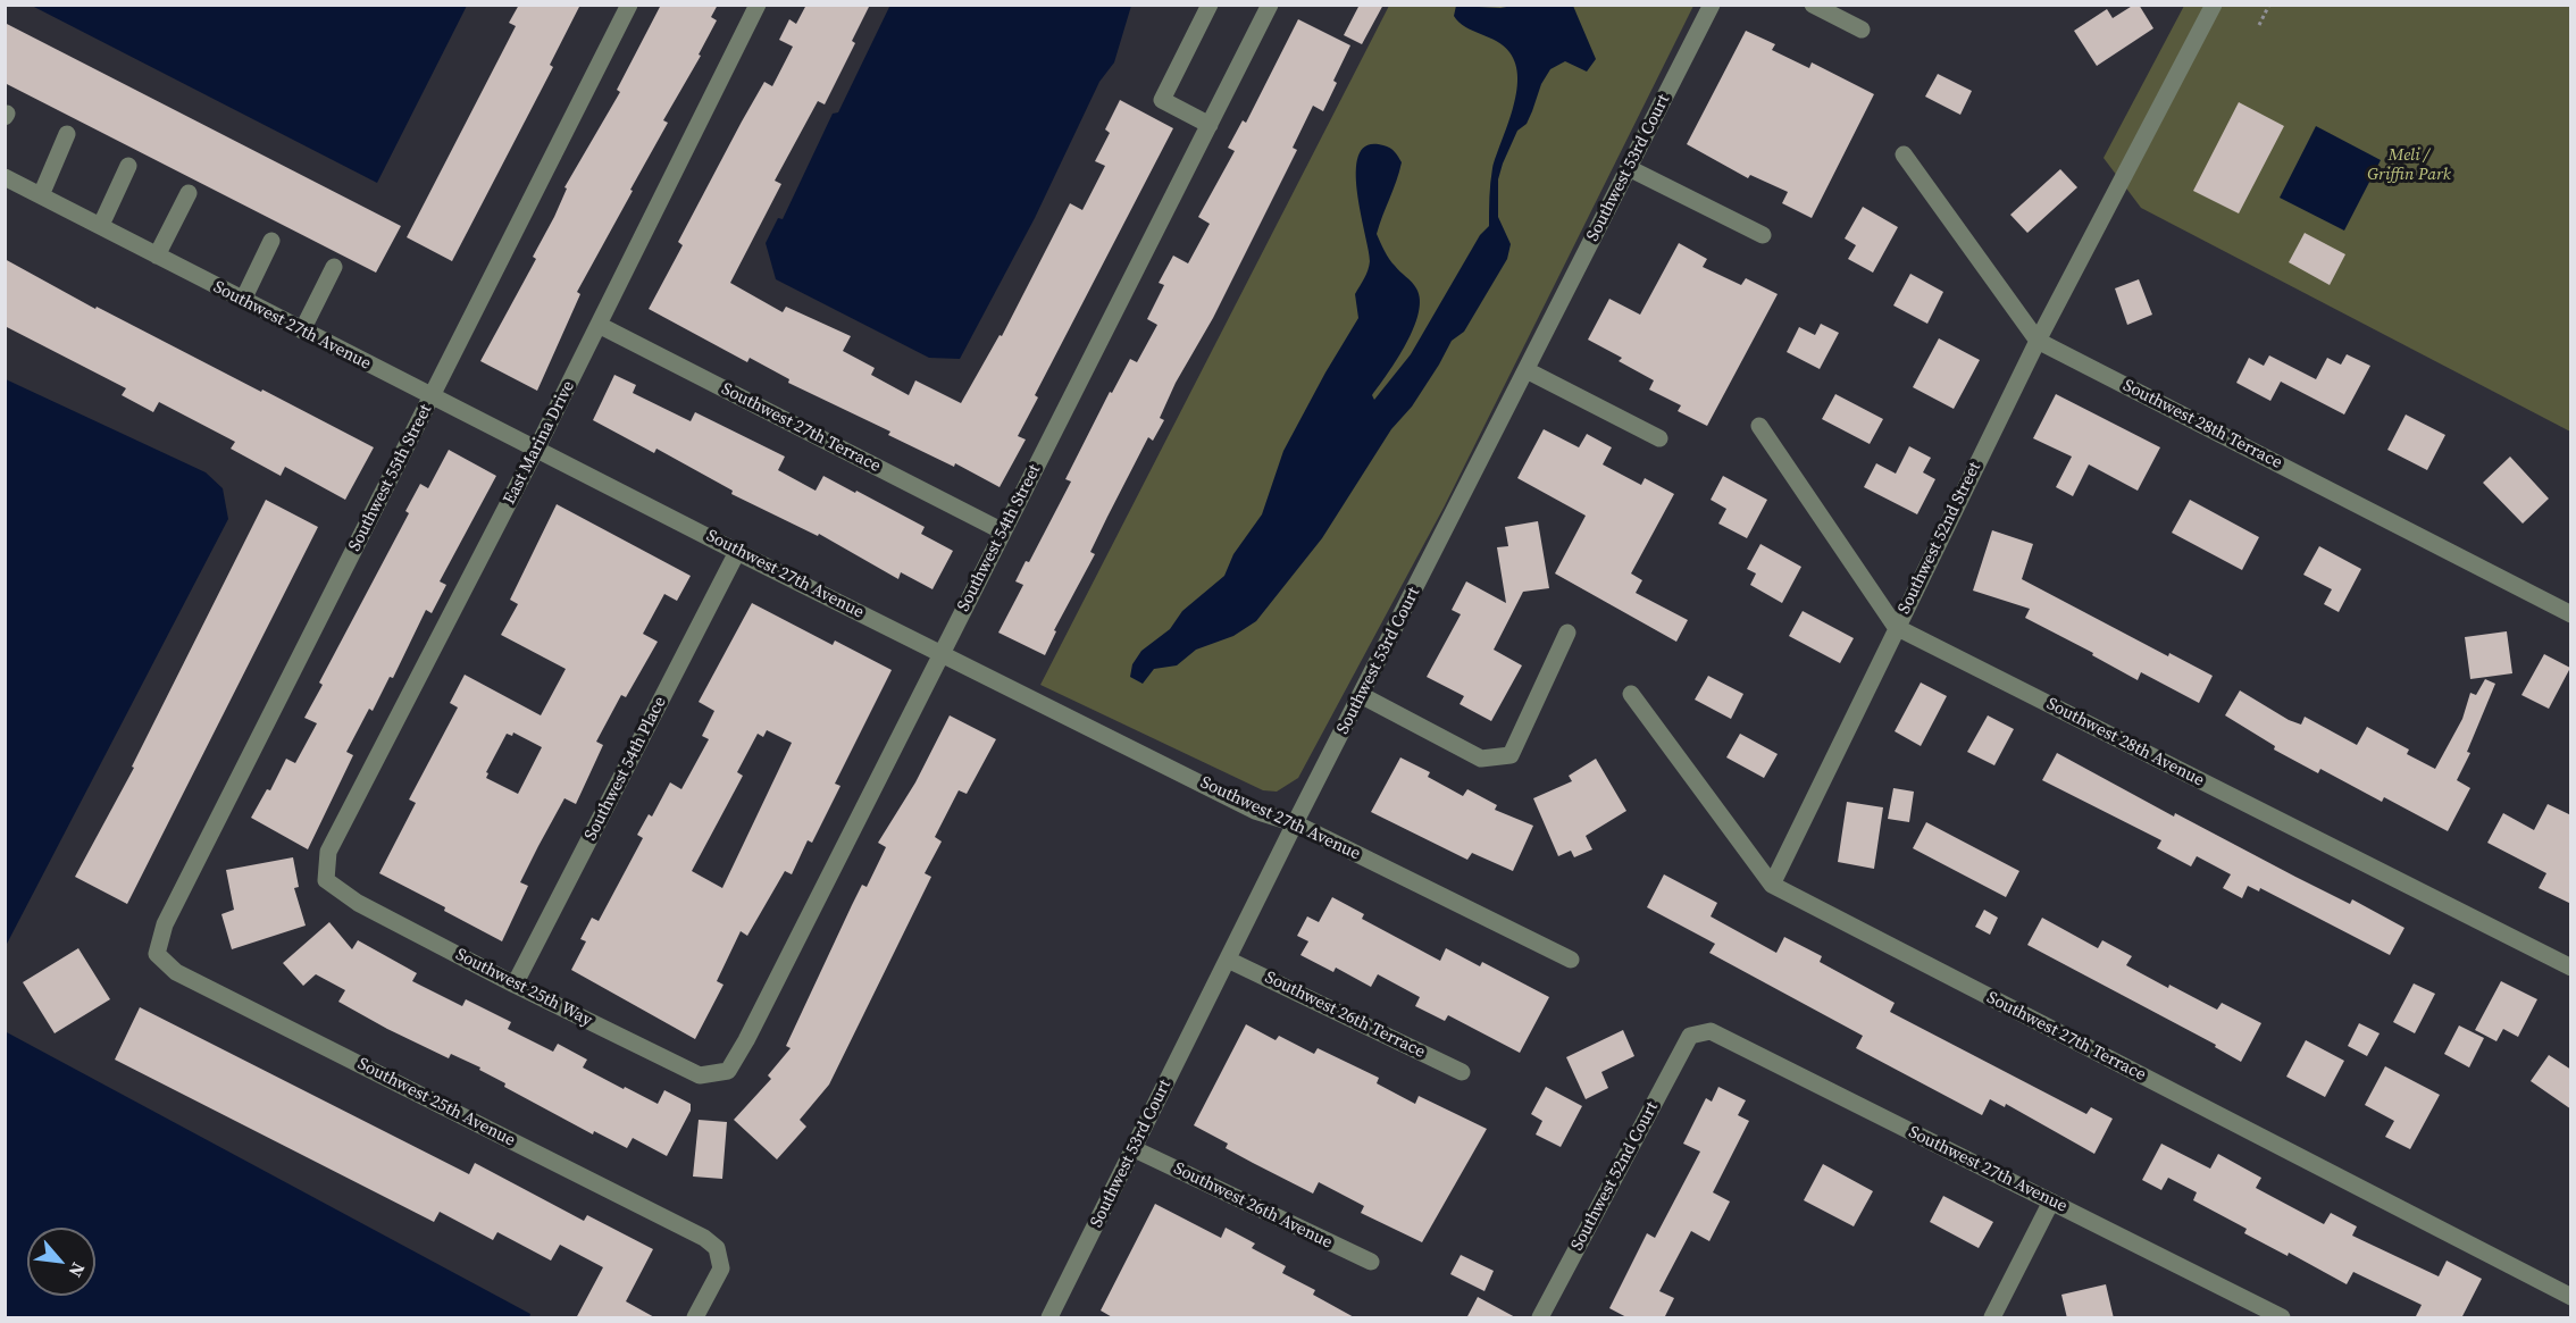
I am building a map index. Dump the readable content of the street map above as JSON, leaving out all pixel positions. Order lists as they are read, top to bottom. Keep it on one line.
{"streets":{"street":["Southwest 53rd Court","Southwest 27th Avenue","Southwest 28th Terrace","Southwest 27th Terrace","East Marina Drive","Southwest 55th Street","Southwest 54th Street","Southwest 52nd Street","Southwest 28th Avenue","Southwest 54th Place","Southwest 25th Way","Southwest 26th Terrace","Southwest 25th Avenue","Southwest 52nd Court","Southwest 26th Avenue"]},"crossings":[["Southwest 53rd Court","Southwest 27th Avenue"],["Southwest 53rd Court","Southwest 26th Terrace"],["Southwest 53rd Court","Southwest 26th Avenue"],["Southwest 27th Avenue","East Marina Drive"],["Southwest 27th Avenue","Southwest 55th Street"],["Southwest 27th Avenue","Southwest 54th Street"],["Southwest 27th Avenue","Southwest 54th Place"],["Southwest 27th Avenue","Southwest 52nd Court"],["Southwest 28th Terrace","Southwest 52nd Street"],["Southwest 27th Terrace","East Marina Drive"],["Southwest 27th Terrace","Southwest 54th Street"],["Southwest 27th Terrace","Southwest 52nd Street"],["East Marina Drive","Southwest 25th Way"],["Southwest 55th Street","Southwest 25th Avenue"],["Southwest 54th Street","Southwest 25th Way"],["Southwest 52nd Street","Southwest 28th Avenue"],["Southwest 54th Place","Southwest 25th Way"]],"parks":["Meli / Griffin Park"],"north":"bottom right"}
